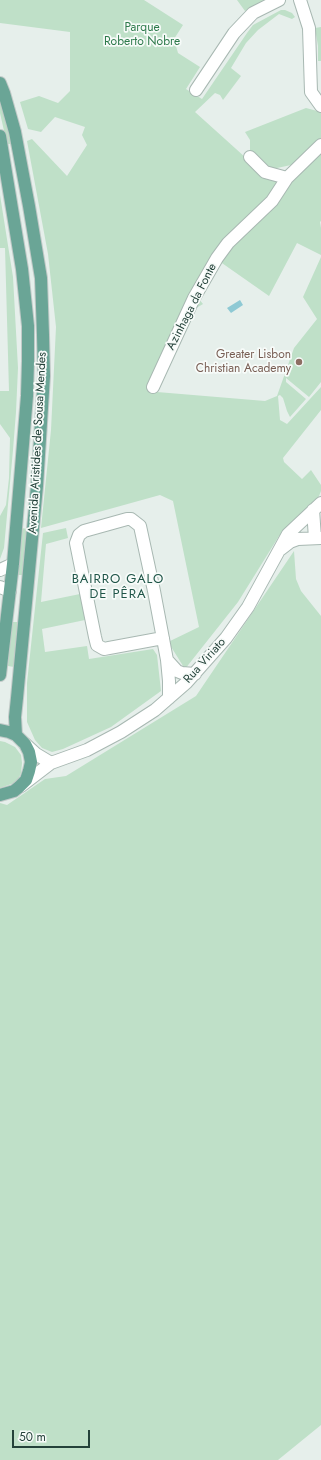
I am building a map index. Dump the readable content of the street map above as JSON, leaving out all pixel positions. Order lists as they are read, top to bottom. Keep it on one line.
{"streets":{"main road":["Avenida Aristides de Sousa Mendes"],"street":["Azinhaga da Fonte","Rua Viriato"]},"crossings":[["Avenida Aristides de Sousa Mendes","Rua Viriato"]],"districts":["BAIRRO GALO DE PÊRA"],"parks":["Parque Roberto Nobre"],"places":["Greater Lisbon Christian Academy"],"scale_bar":"50 m"}
